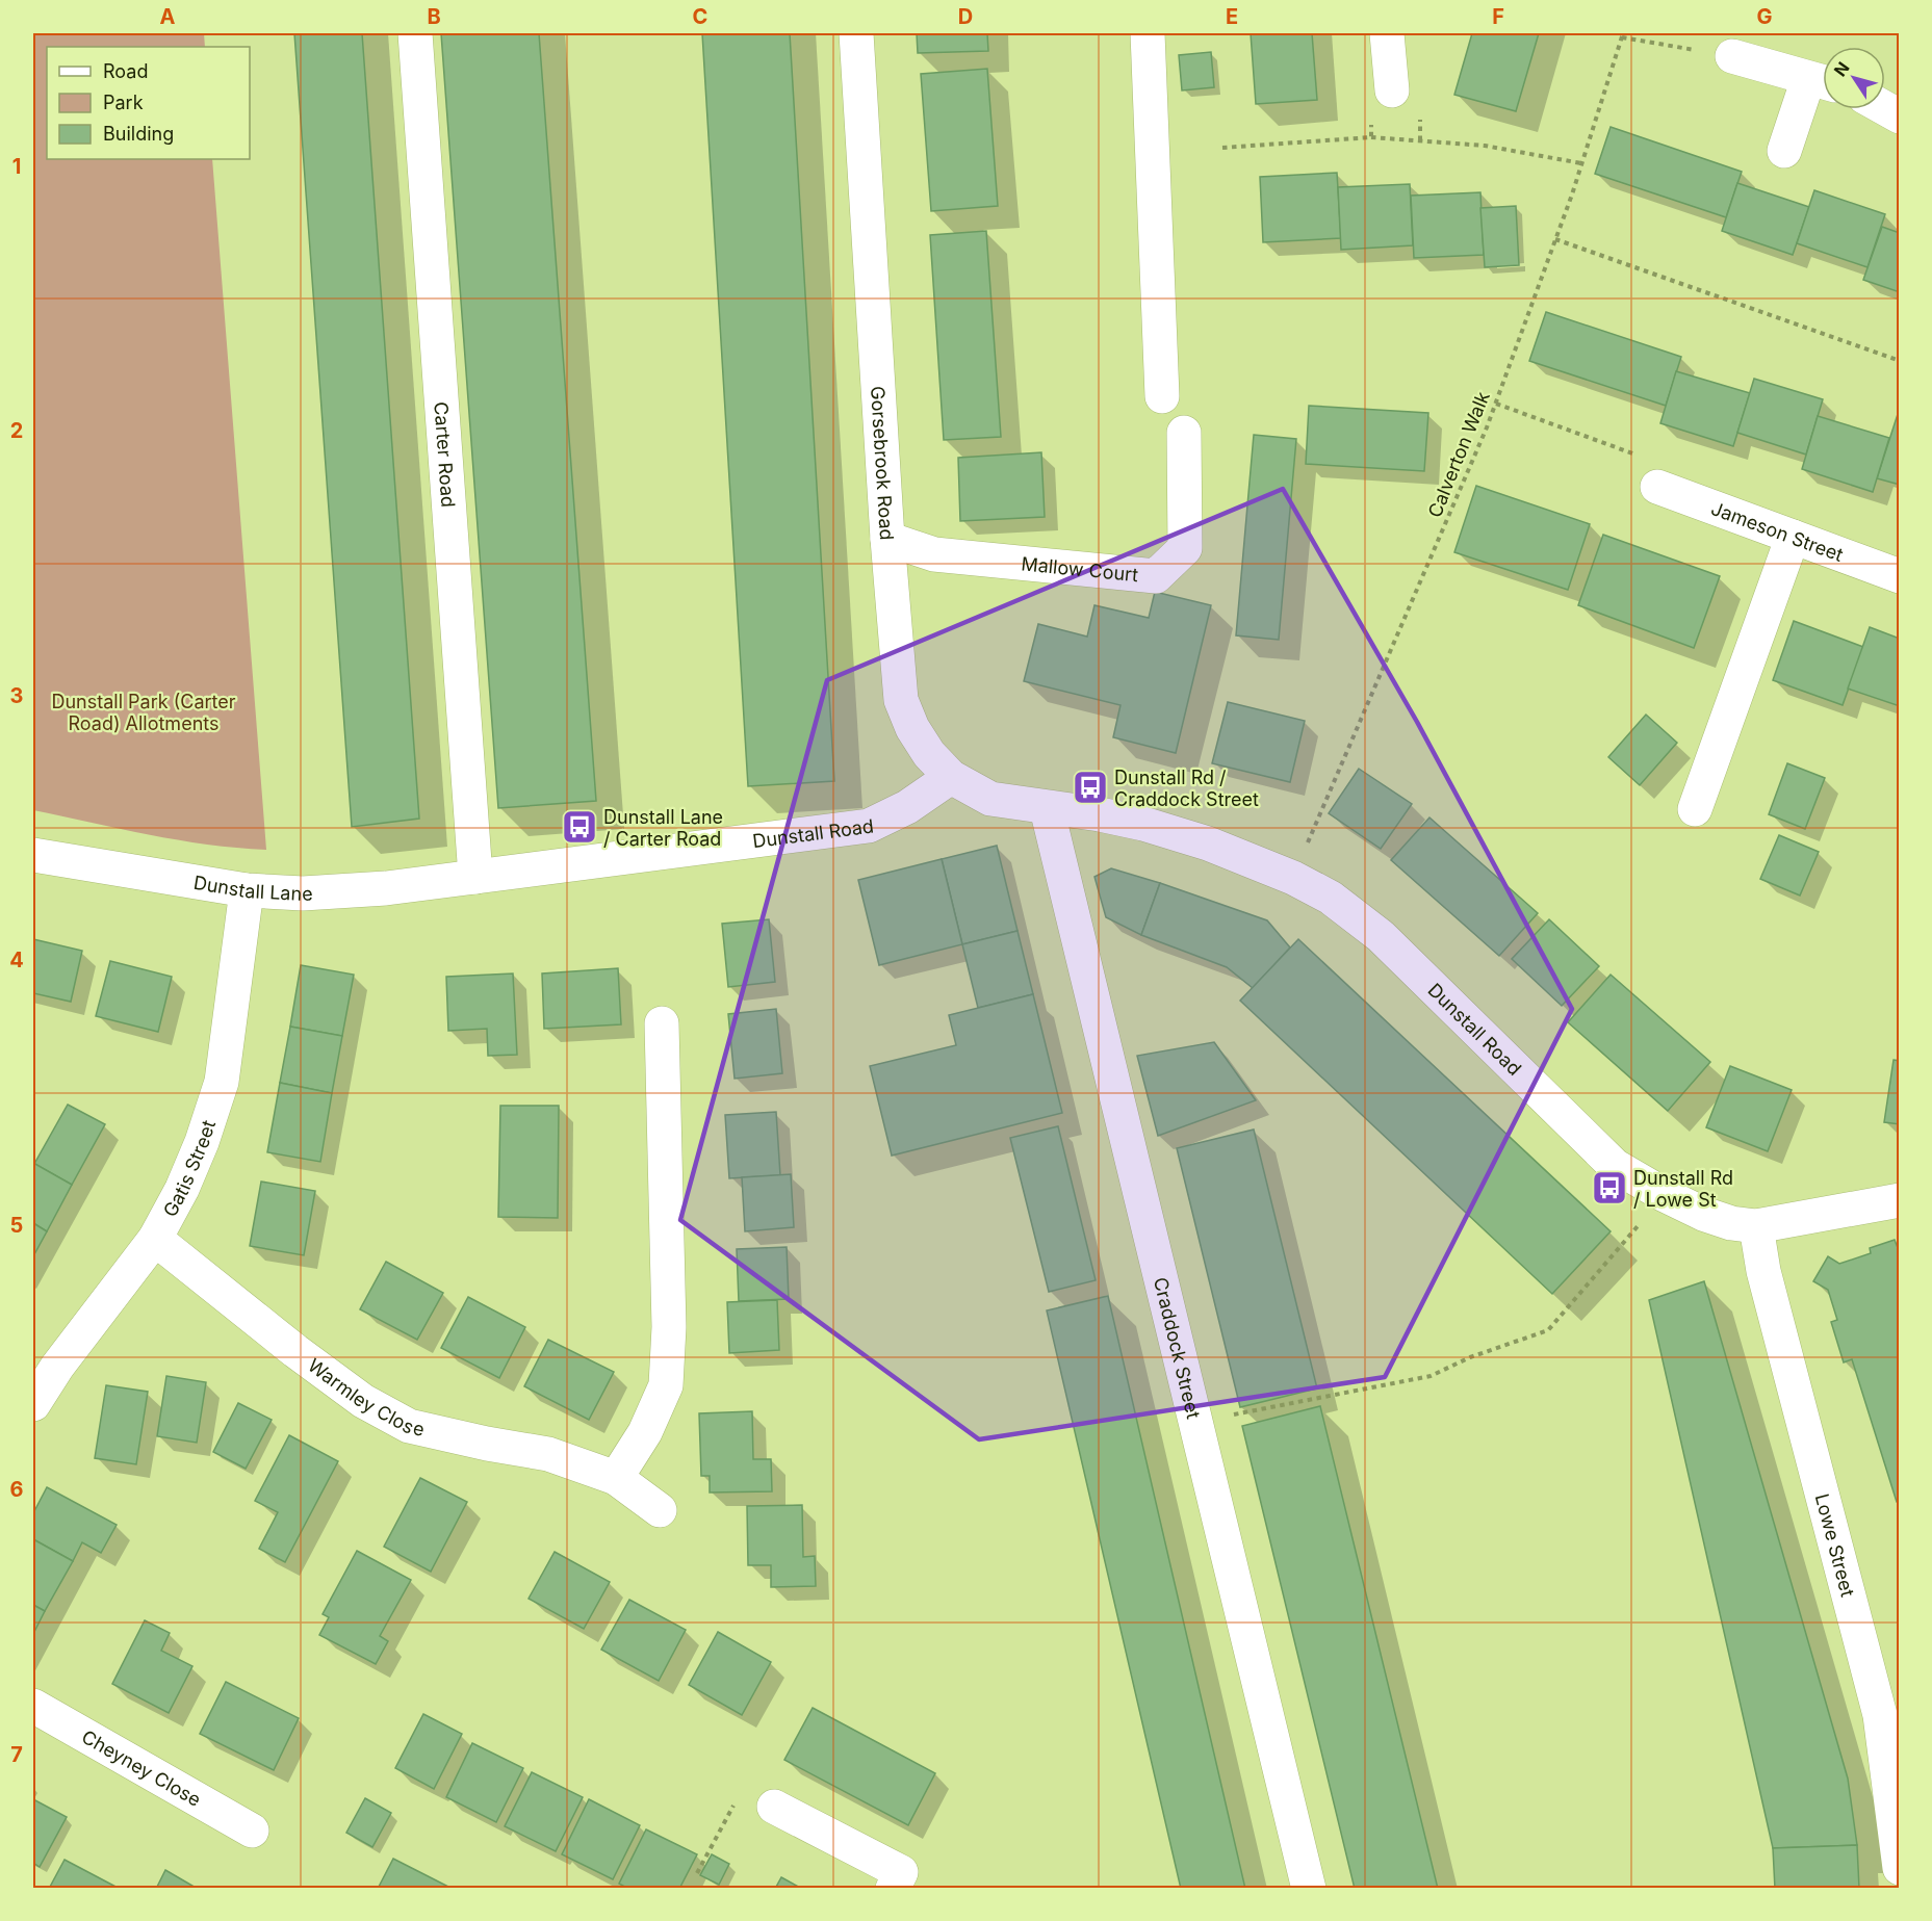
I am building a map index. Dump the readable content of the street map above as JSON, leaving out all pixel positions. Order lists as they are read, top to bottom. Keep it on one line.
{"streets":{"street":["Carter Road","Gorsebrook Road","Jameson Street","Mallow Court","Dunstall Road","Dunstall Lane","Gatis Street","Craddock Street","Warmley Close","Lowe Street","Cheyney Close"],"path":["Calverton Walk"]},"crossings":[["Carter Road","Dunstall Road"],["Carter Road","Dunstall Lane"],["Calverton Walk","Dunstall Road"],["Gorsebrook Road","Mallow Court"],["Gorsebrook Road","Dunstall Road"],["Gorsebrook Road","Craddock Street"],["Dunstall Road","Dunstall Lane"],["Dunstall Road","Craddock Street"],["Dunstall Road","Lowe Street"],["Dunstall Lane","Gatis Street"],["Gatis Street","Warmley Close"]],"parks":["Dunstall Park (Carter Road) Allotments"],"places":{"bus stop":["Dunstall Rd / Craddock Street","Dunstall Lane / Carter Road","Dunstall Rd / Lowe St"]},"legend":["Road","Park","Building"],"north":"top left","grid":{"columns":["A","B","C","D","E","F","G"],"rows":["1","2","3","4","5","6","7"]}}
